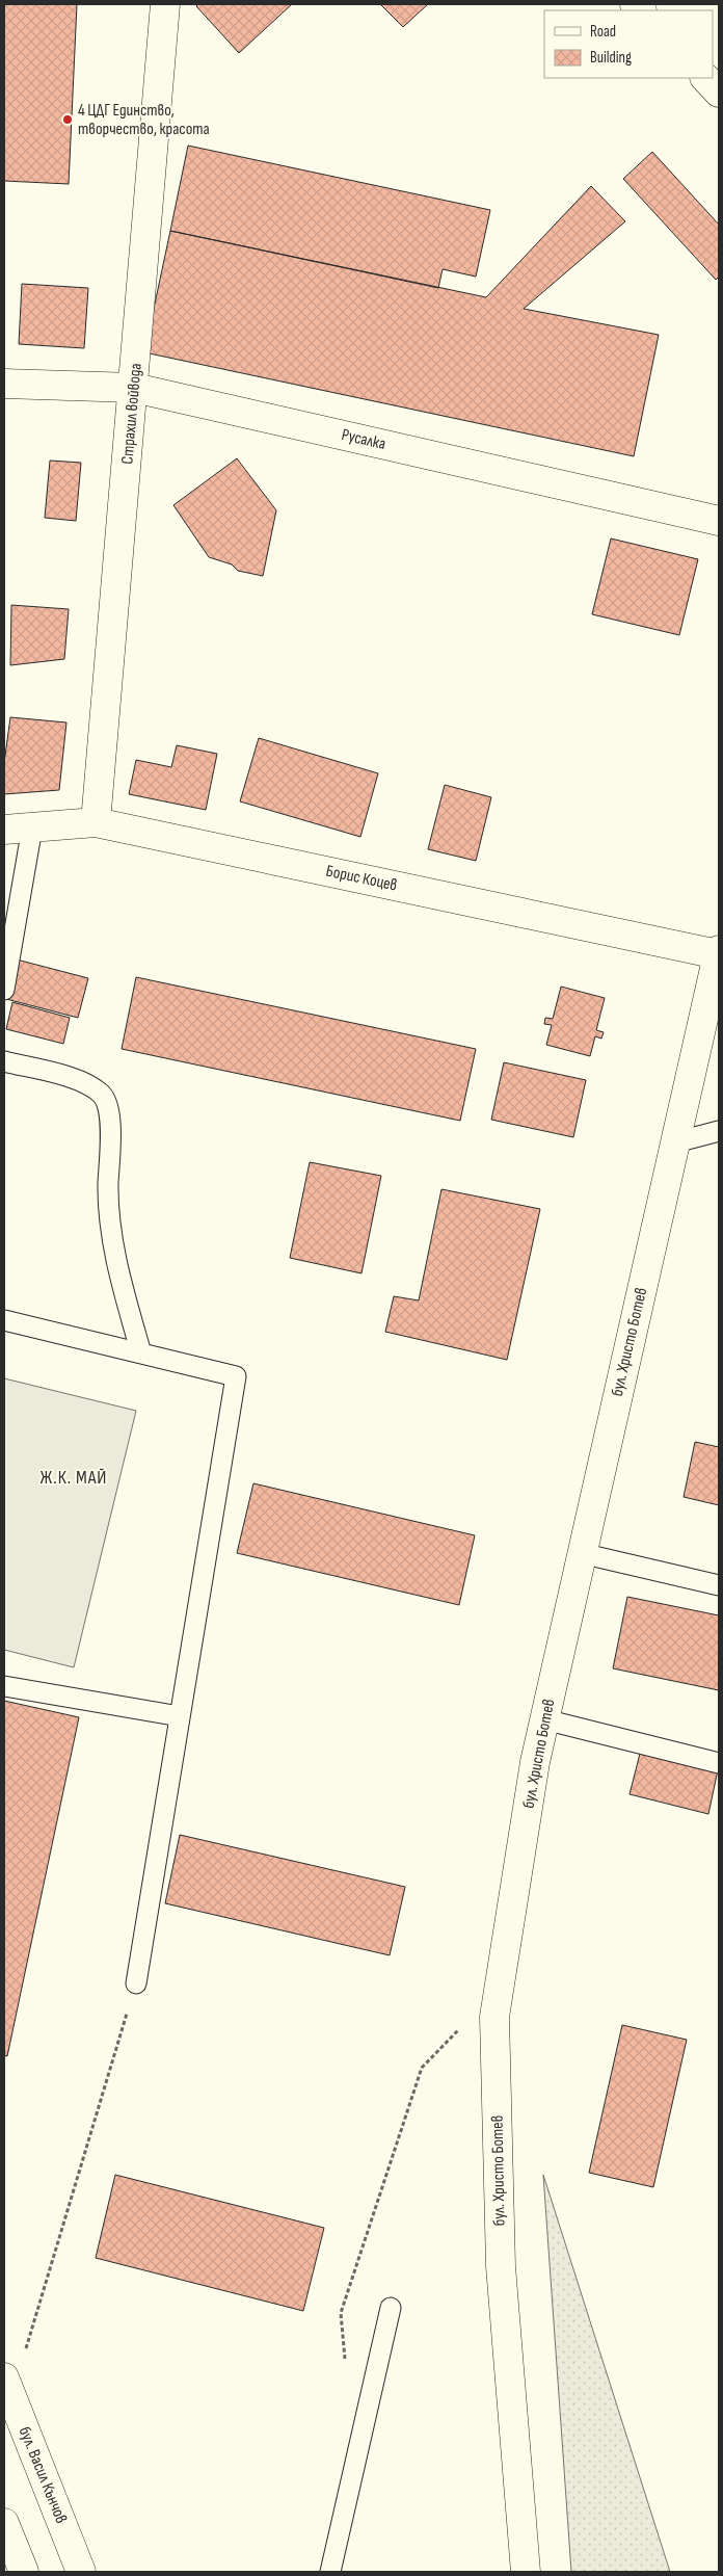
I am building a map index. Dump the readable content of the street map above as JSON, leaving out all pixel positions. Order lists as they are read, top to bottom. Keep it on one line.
{"streets":{"street":["Страхил войвода","Русалка","Борис Коцев","бул. Христо Ботев","бул. Васил Кънчов"]},"crossings":[["Страхил войвода","Русалка"],["Страхил войвода","Борис Коцев"],["Борис Коцев","бул. Христо Ботев"]],"districts":["Ж.К. МАЙ"],"places":["4 ЦДГ Единство, творчество, красота"],"legend":["Road","Building"]}
